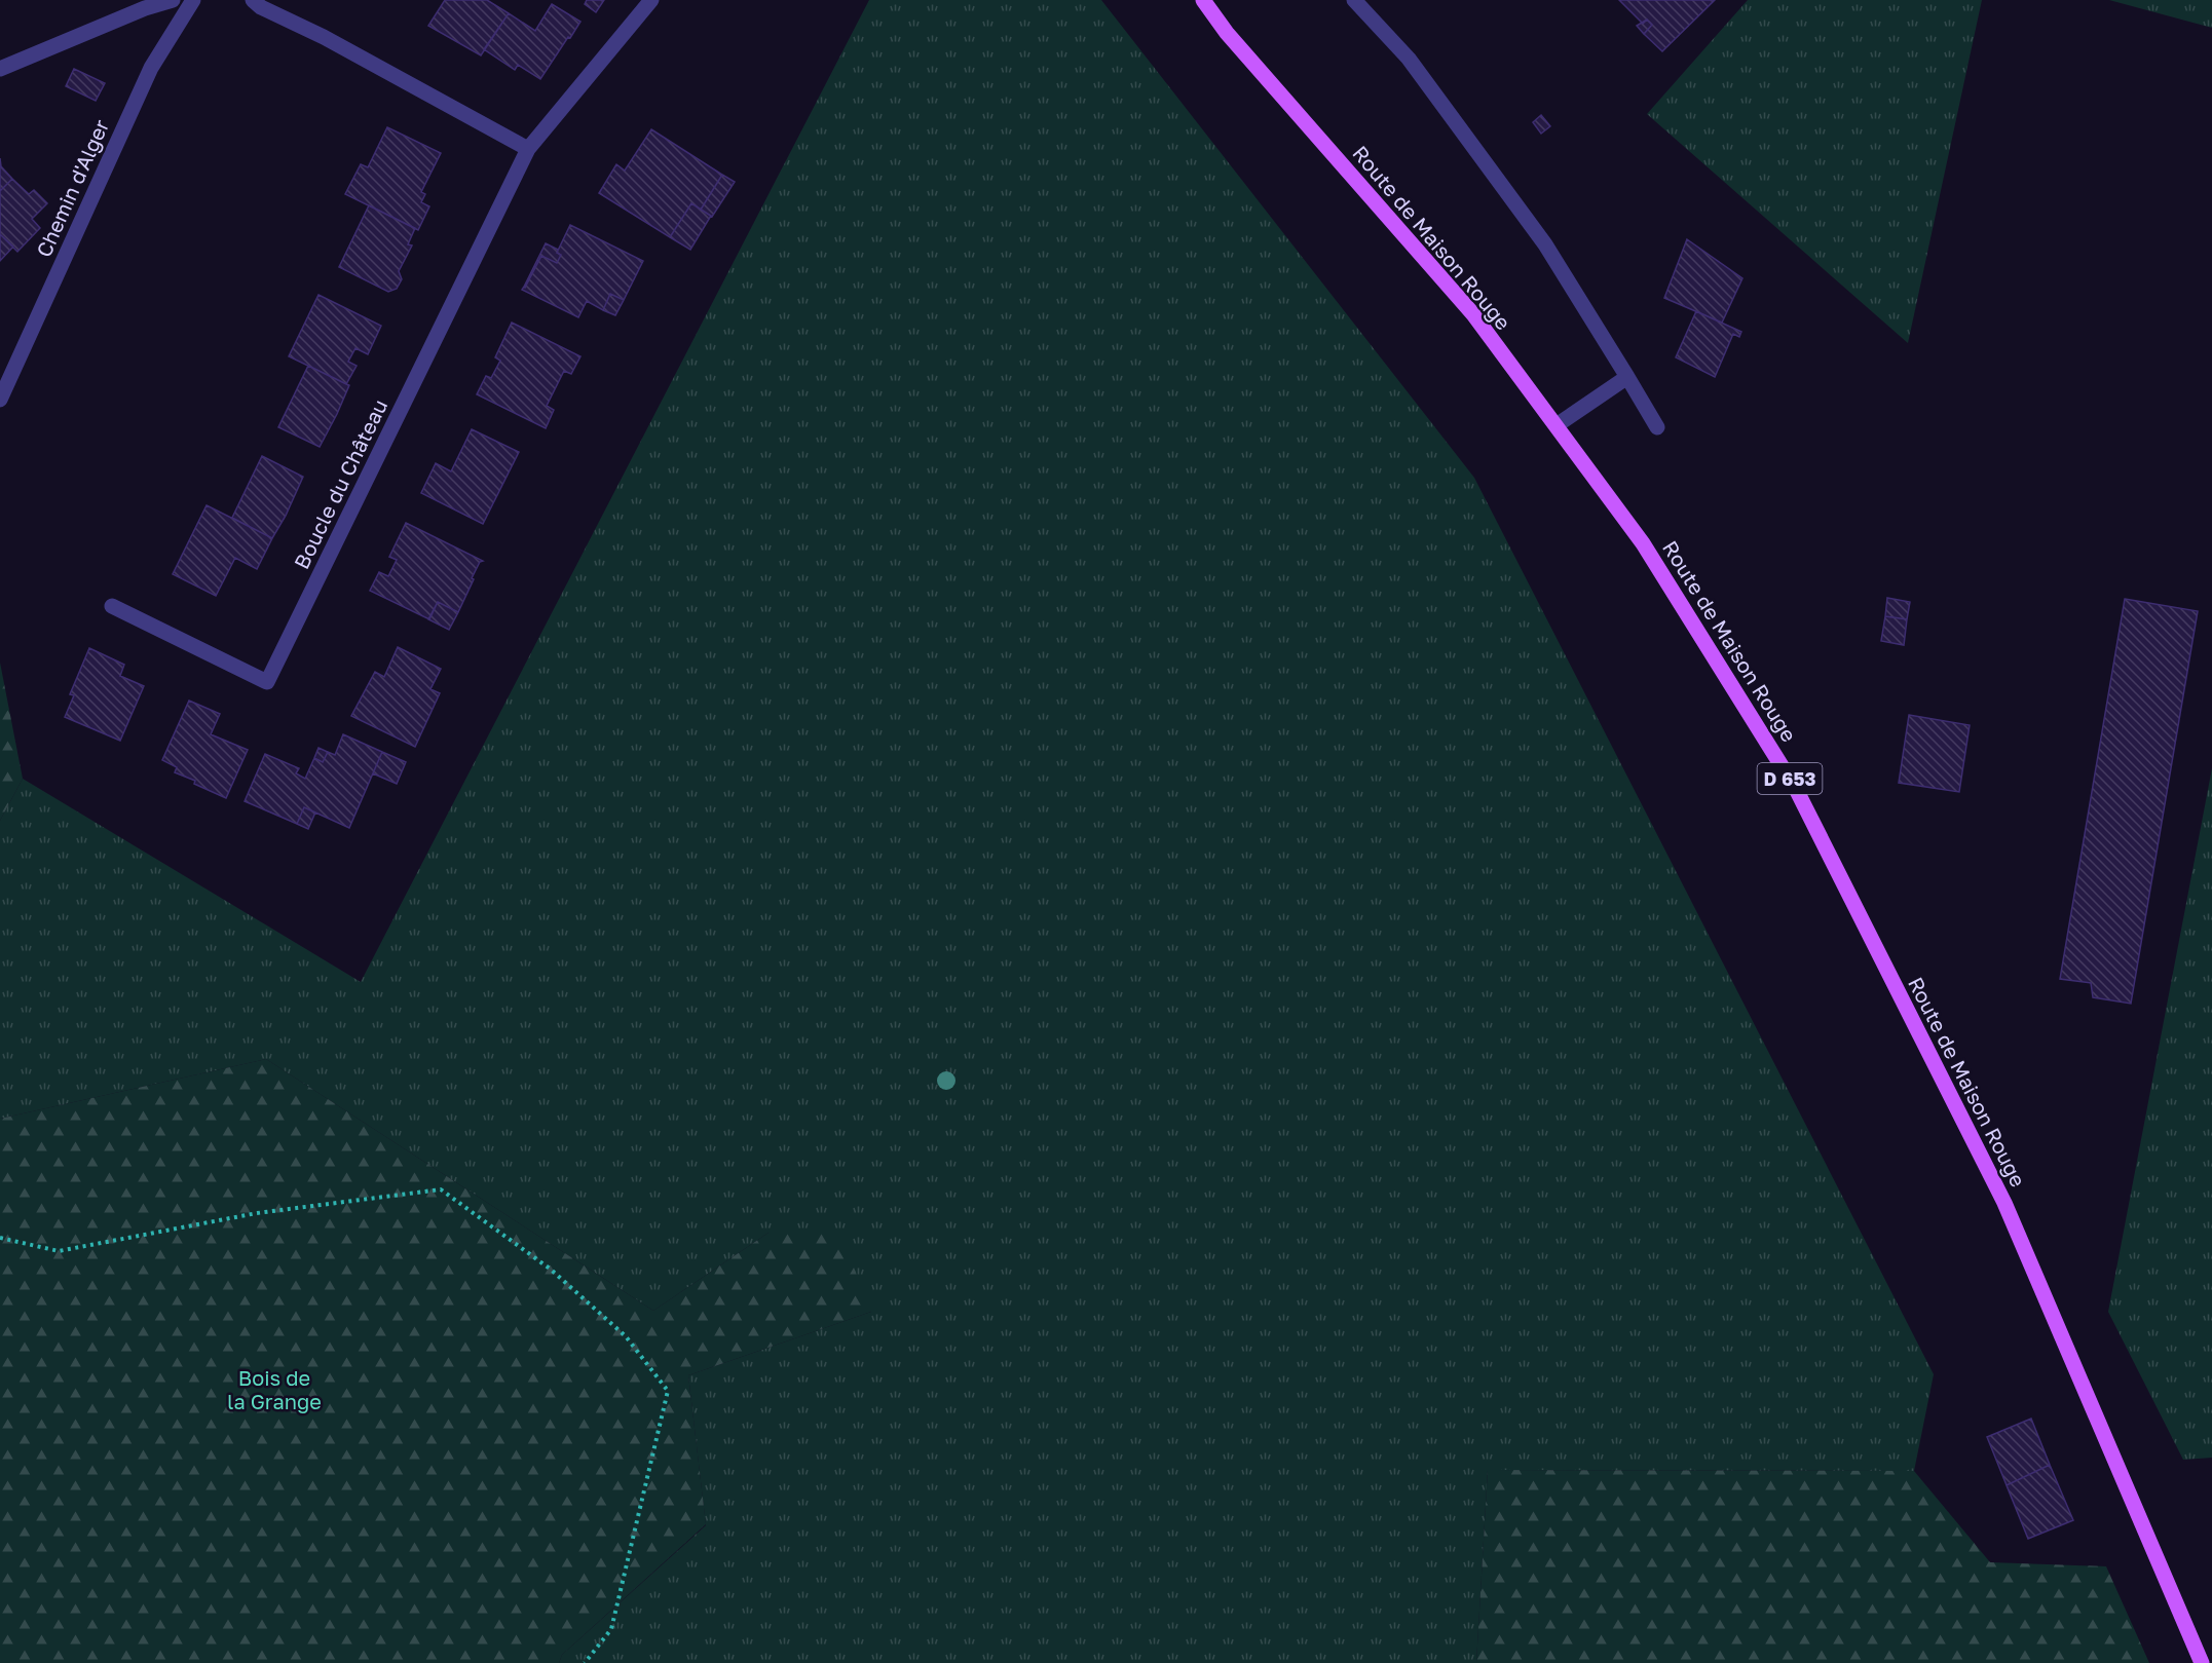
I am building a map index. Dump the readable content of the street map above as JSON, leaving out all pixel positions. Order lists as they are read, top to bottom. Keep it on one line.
{"streets":{"main road":["Route de Maison Rouge","D 653"],"street":["Chemin d'Alger","Boucle du Château"]},"parks":["Bois de la Grange"]}
